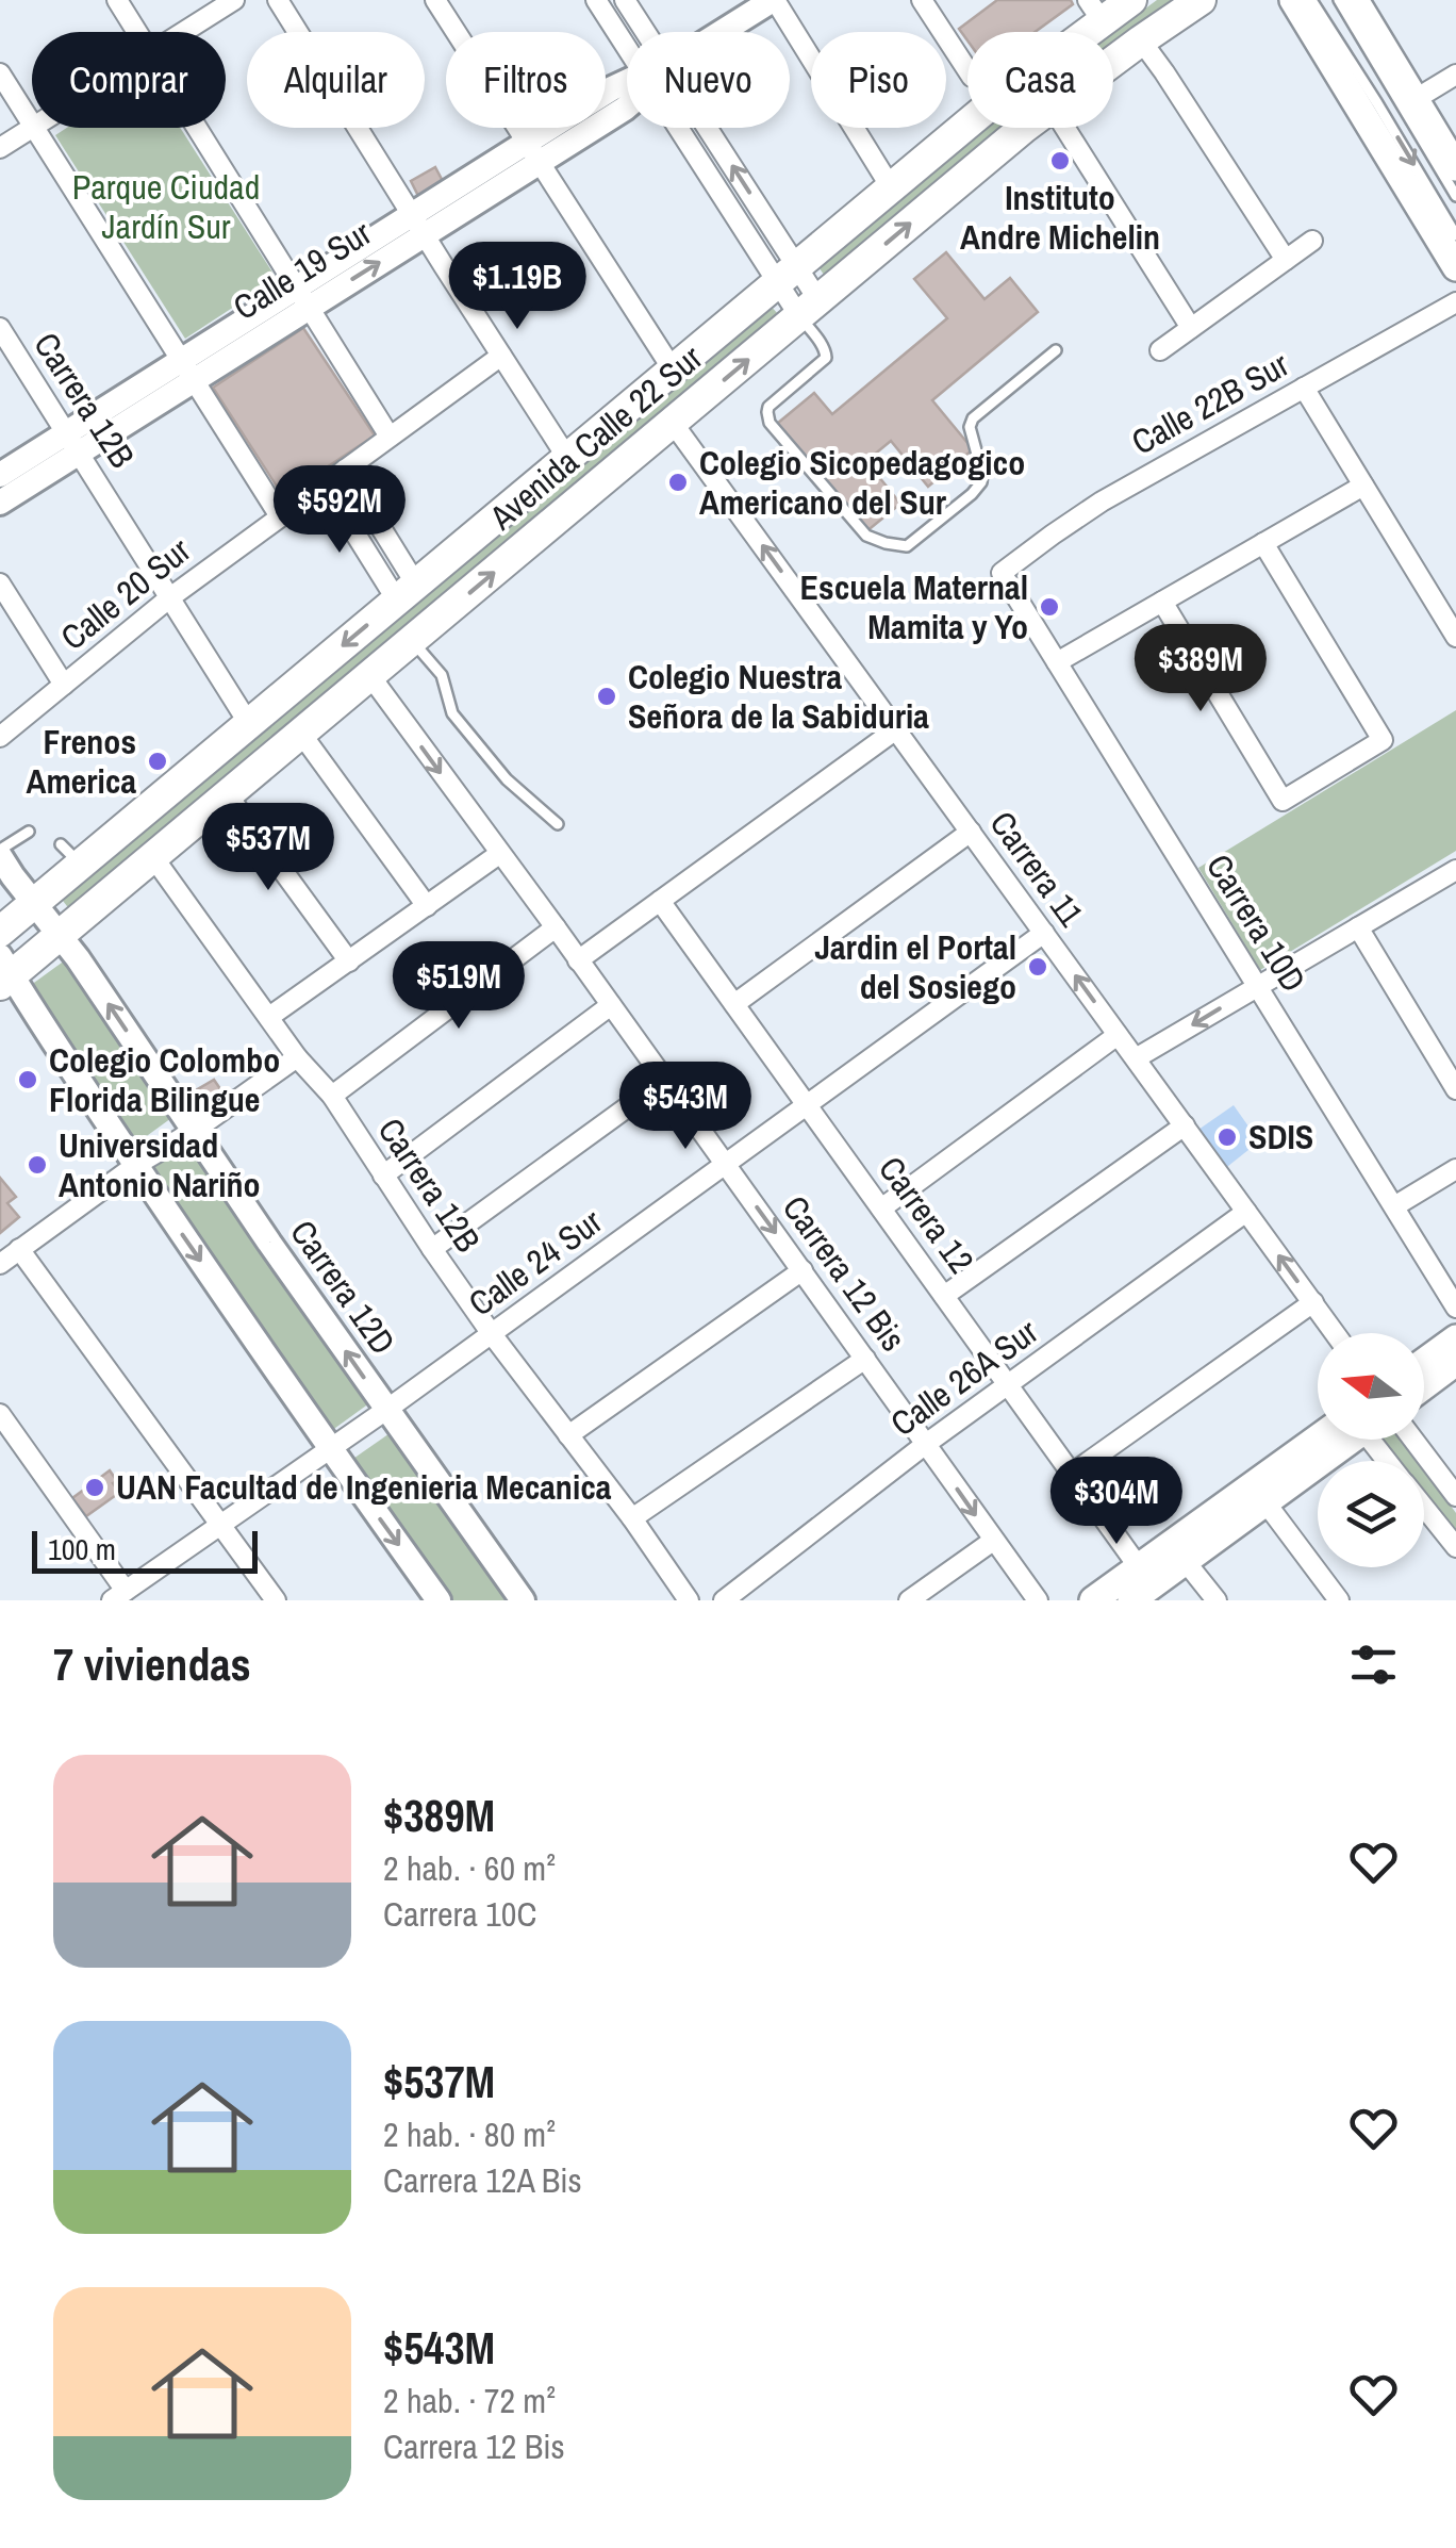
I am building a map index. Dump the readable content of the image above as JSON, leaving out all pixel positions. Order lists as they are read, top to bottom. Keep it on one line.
{"streets":{"main road":["Avenida Calle 22 Sur"],"street":["Calle 19 Sur","Carrera 12B","Calle 22B Sur","Calle 20 Sur","Carrera 11","Carrera 10D","Carrera 12","Calle 24 Sur","Carrera 12 Bis","Carrera 12D","Calle 26A Sur"]},"crossings":[["Calle 19 Sur","Carrera 12B"],["Carrera 12B","Avenida Calle 22 Sur"],["Carrera 12B","Calle 20 Sur"],["Carrera 12B","Calle 24 Sur"],["Calle 22B Sur","Carrera 10D"],["Avenida Calle 22 Sur","Carrera 11"],["Avenida Calle 22 Sur","Carrera 12 Bis"],["Avenida Calle 22 Sur","Carrera 12D"],["Carrera 11","Calle 24 Sur"],["Carrera 11","Calle 26A Sur"],["Carrera 12","Calle 24 Sur"],["Carrera 12","Calle 26A Sur"],["Calle 24 Sur","Carrera 12 Bis"],["Calle 24 Sur","Carrera 12D"],["Carrera 12 Bis","Calle 26A Sur"]],"one_way":["Carrera 11"],"parks":["Parque Ciudad Jardín Sur"],"places":["Instituto Andre Michelin","Colegio Sicopedagogico Americano del Sur","Escuela Maternal Mamita y Yo","Colegio Nuestra Señora de la Sabiduria","Frenos America","Jardin el Portal del Sosiego","Colegio Colombo Florida Bilingue","SDIS","Universidad Antonio Nariño","UAN Facultad de Ingenieria Mecanica"],"scale_bar":"100 m","north":"left","page":{"chip":["Comprar","Alquilar","Filtros","Nuevo","Piso","Casa"],"price":["$1.19B","$592M","$389M","$537M","$519M","$543M","$304M"],"scale":"100 m","heading":"7 viviendas","list":[{"name":"$389M","note":"2 hab. · 60 m² · Carrera 10C"},{"name":"$537M","note":"2 hab. · 80 m² · Carrera 12A Bis"},{"name":"$543M","note":"2 hab. · 72 m² · Carrera 12 Bis"}]}}
